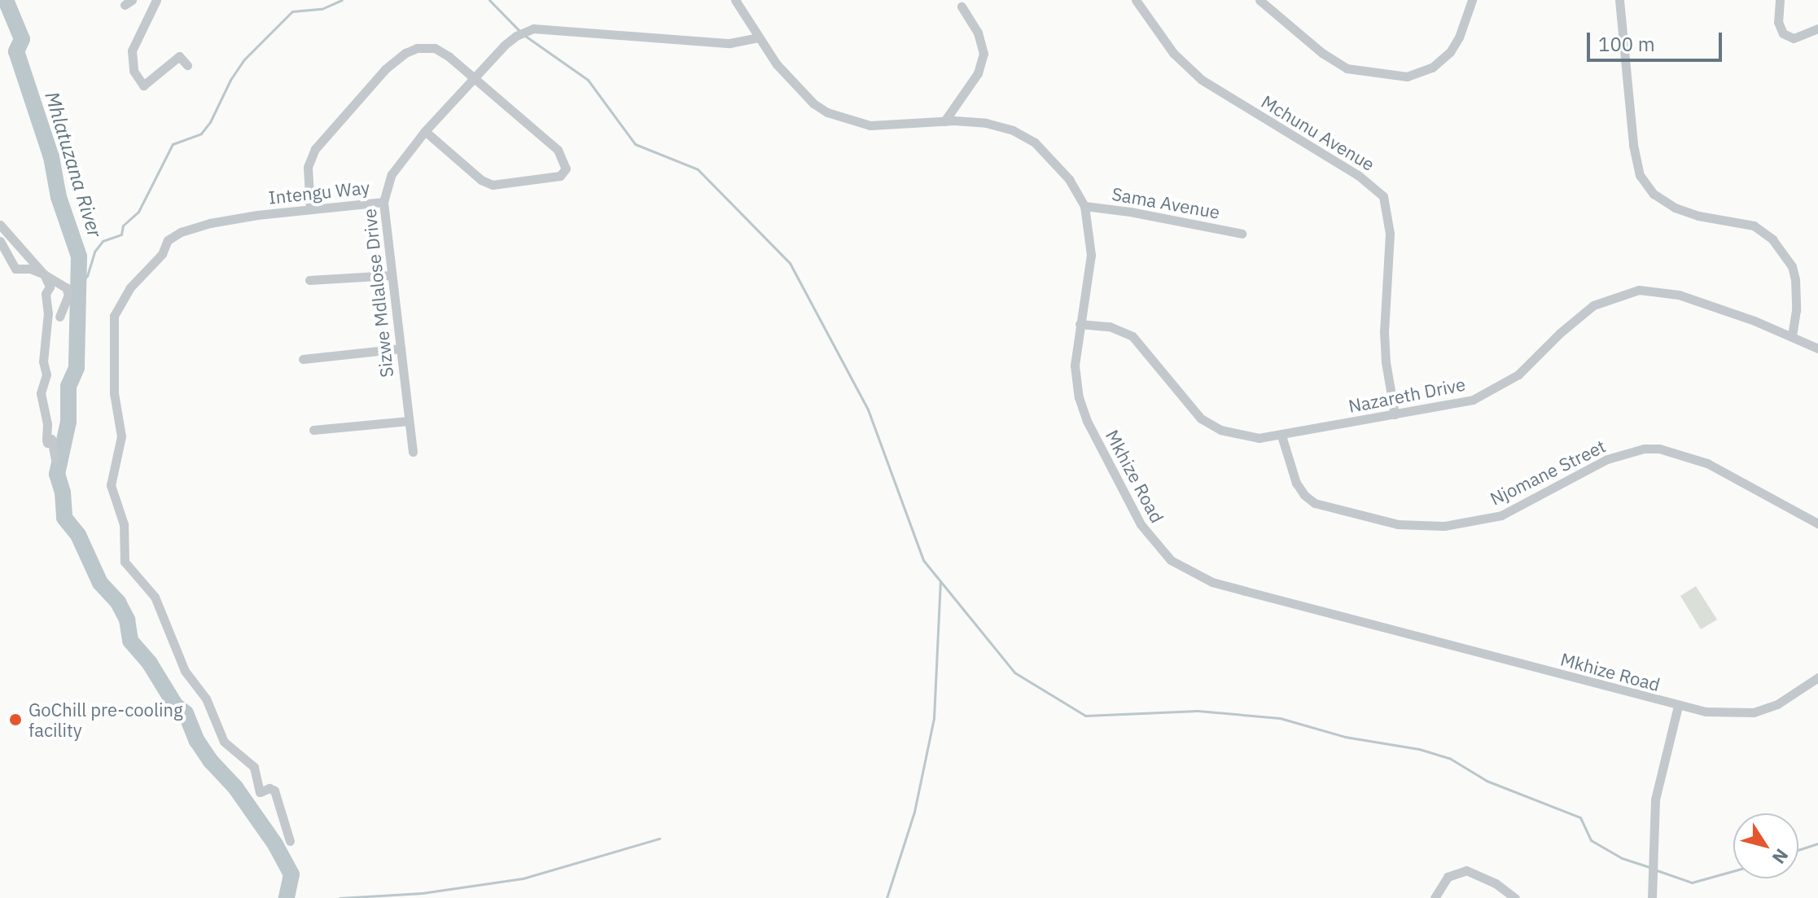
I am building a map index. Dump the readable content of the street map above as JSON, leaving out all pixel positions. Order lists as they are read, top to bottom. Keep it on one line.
{"streets":{"street":["Mchunu Avenue","Intengu Way","Sama Avenue","Sizwe Mdlalose Drive","Nazareth Drive","Njomane Street","Mkhize Road"]},"crossings":[["Mchunu Avenue","Nazareth Drive"],["Intengu Way","Sizwe Mdlalose Drive"],["Sama Avenue","Mkhize Road"],["Sizwe Mdlalose Drive","Mkhize Road"],["Nazareth Drive","Njomane Street"],["Nazareth Drive","Mkhize Road"]],"water":["Mhlatuzana River"],"places":["GoChill pre-cooling facility"],"scale_bar":"100 m","north":"bottom right"}
